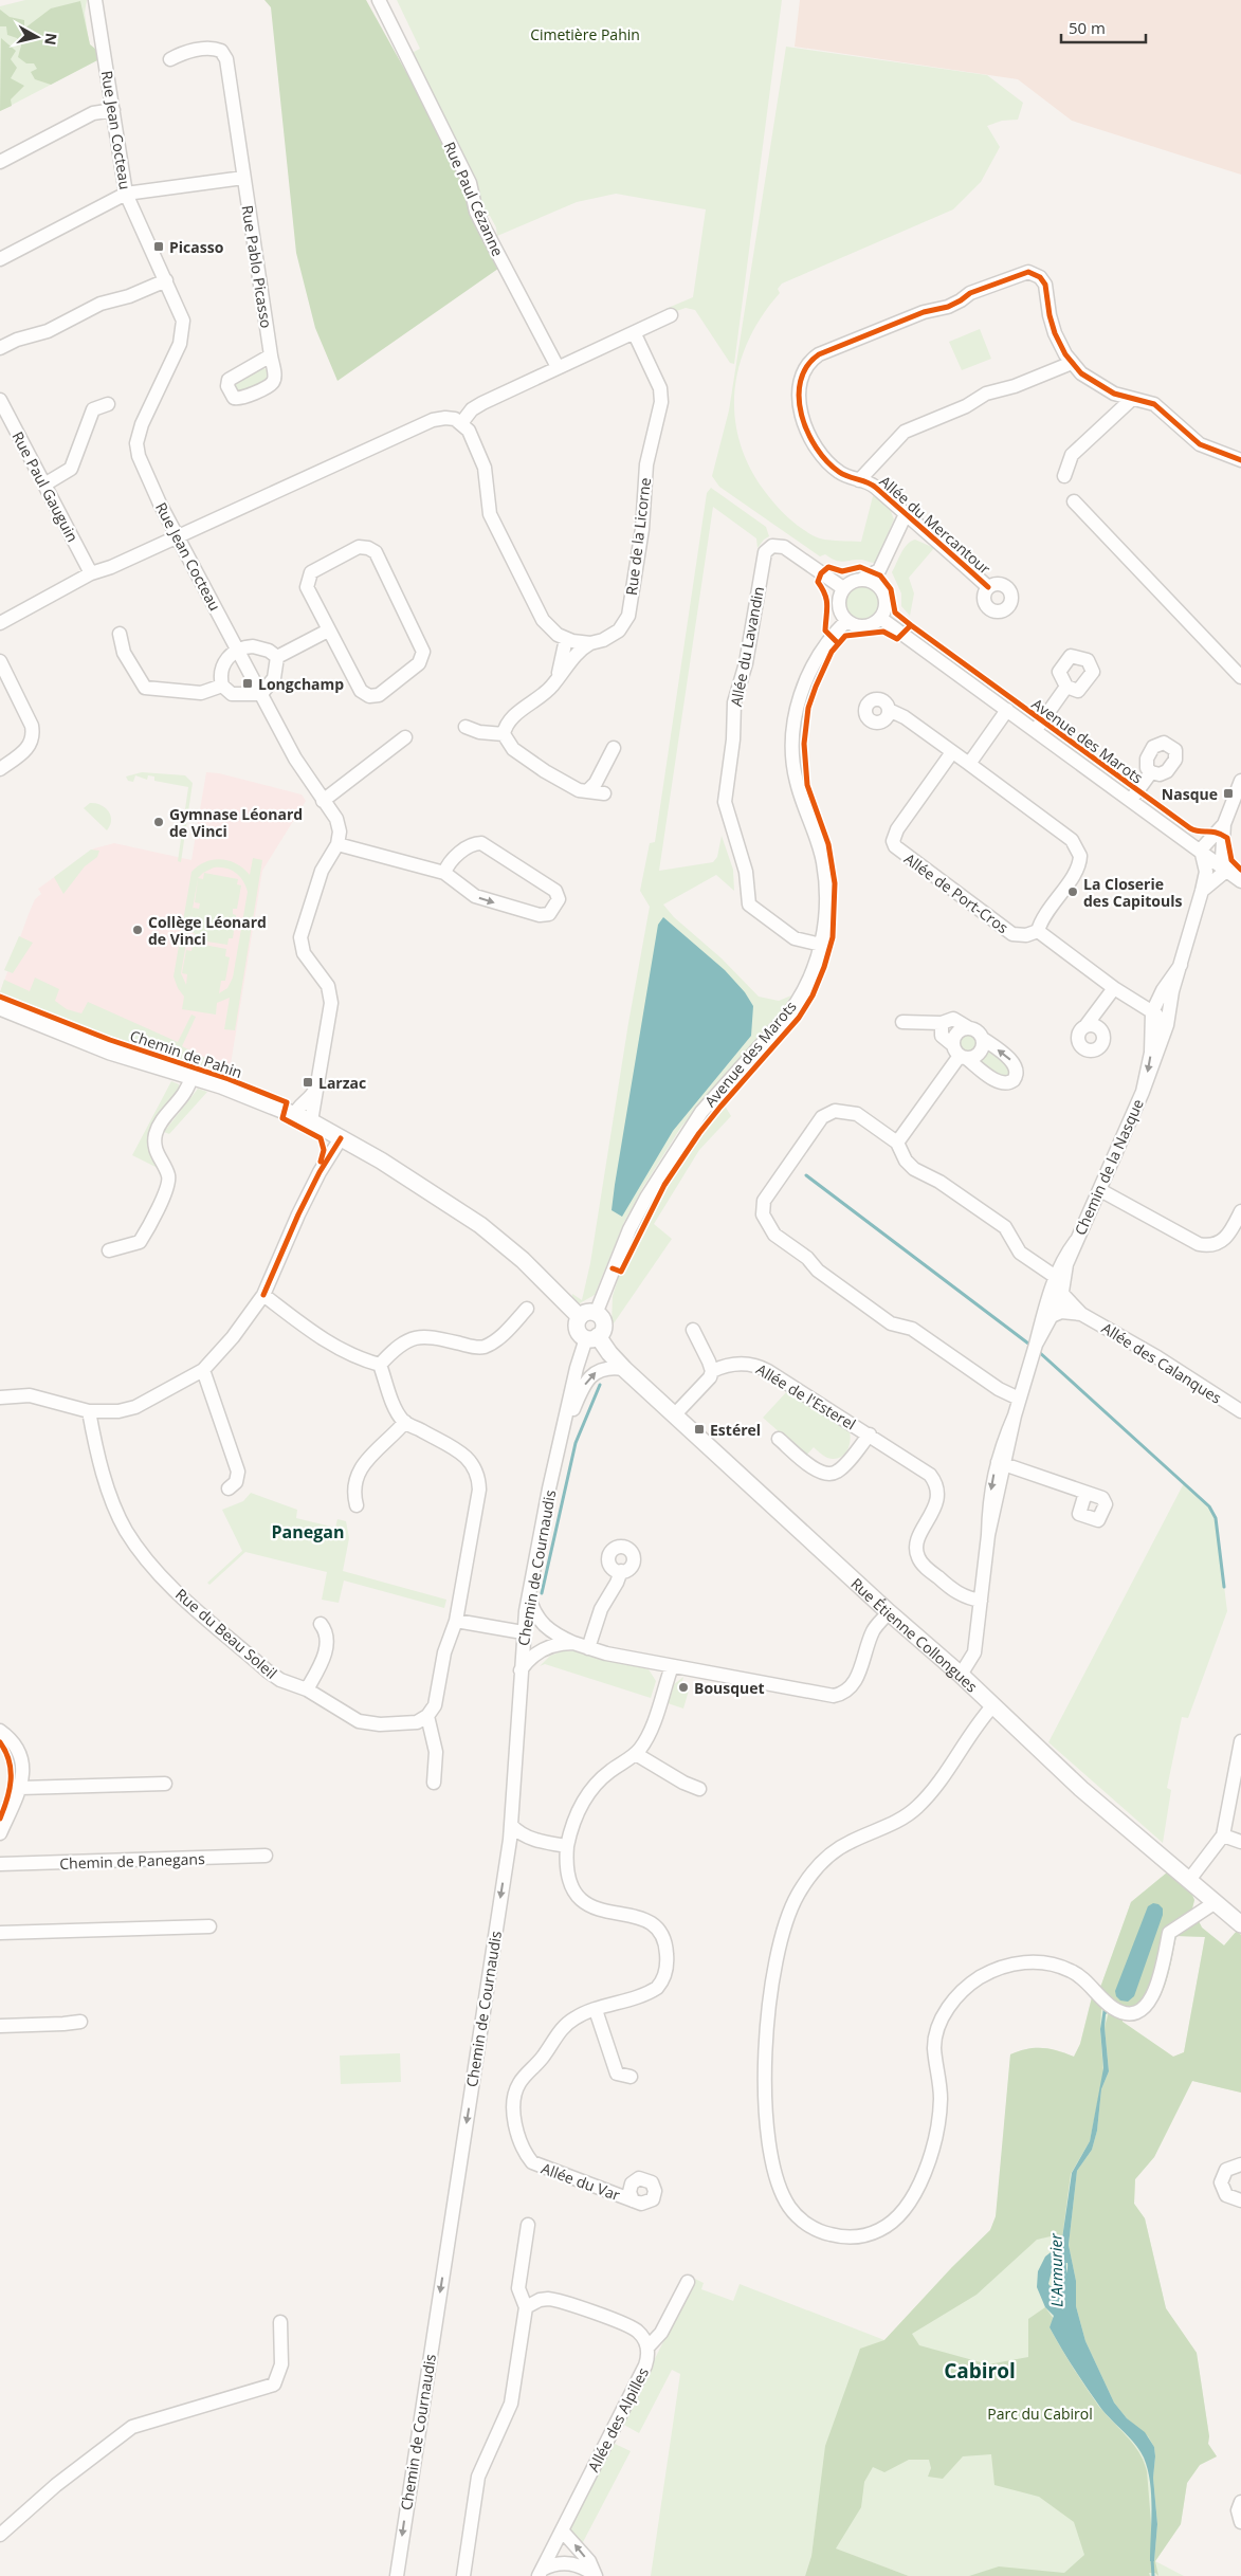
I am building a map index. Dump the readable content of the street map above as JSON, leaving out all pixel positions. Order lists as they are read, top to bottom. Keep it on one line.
{"streets":{"main road":["Chemin de Pahin","Rue Étienne Collongues"],"street":["Rue Jean Cocteau","Rue Paul Cézanne","Rue Pablo Picasso","Rue Paul Gauguin","Allée du Mercantour","Rue de la Licorne","Allée du Lavandin","Avenue des Marots","Allée de Port-Cros","Chemin de la Nasque","Allée des Calanques","Allée de l'Esterel","Chemin de Cournaudis","Rue du Beau Soleil","Chemin de Panegans","Allée du Var","Allée des Alpilles"]},"crossings":[["Allée du Mercantour","Allée du Lavandin"],["Allée du Mercantour","Avenue des Marots"],["Allée du Lavandin","Avenue des Marots"],["Avenue des Marots","Chemin de Pahin"],["Avenue des Marots","Chemin de la Nasque"],["Avenue des Marots","Chemin de Cournaudis"],["Avenue des Marots","Rue Étienne Collongues"],["Chemin de Pahin","Chemin de Cournaudis"],["Chemin de Pahin","Rue Étienne Collongues"],["Chemin de la Nasque","Allée des Calanques"],["Chemin de la Nasque","Allée de l'Esterel"],["Chemin de la Nasque","Rue Étienne Collongues"],["Chemin de Cournaudis","Rue Étienne Collongues"]],"districts":["Panegan","Cabirol"],"water":["L'Armurier"],"parks":["Cimetière Pahin","Parc du Cabirol"],"places":{"transit":["Picasso","Longchamp","Nasque","Larzac","Estérel"],"other":["Gymnase Léonard de Vinci","La Closerie des Capitouls","Collège Léonard de Vinci","Bousquet"]},"scale_bar":"50 m","north":"right"}
